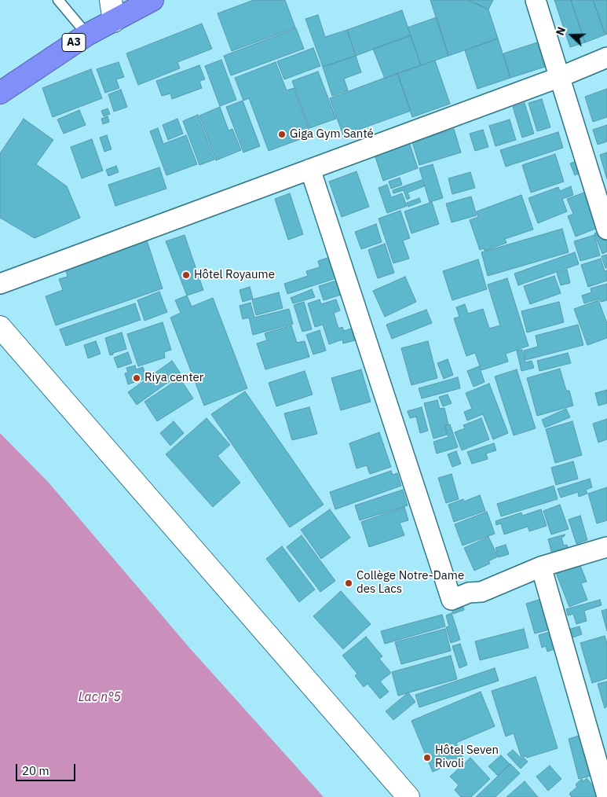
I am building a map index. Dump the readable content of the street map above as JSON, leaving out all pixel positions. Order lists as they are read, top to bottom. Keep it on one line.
{"streets":{"highway":["A3"]},"water":["Lac n°5"],"places":["Giga Gym Santé","Hôtel Royaume","Riya center","Collège Notre-Dame des Lacs","Hôtel Seven Rivoli"],"scale_bar":"20 m","north":"left"}
